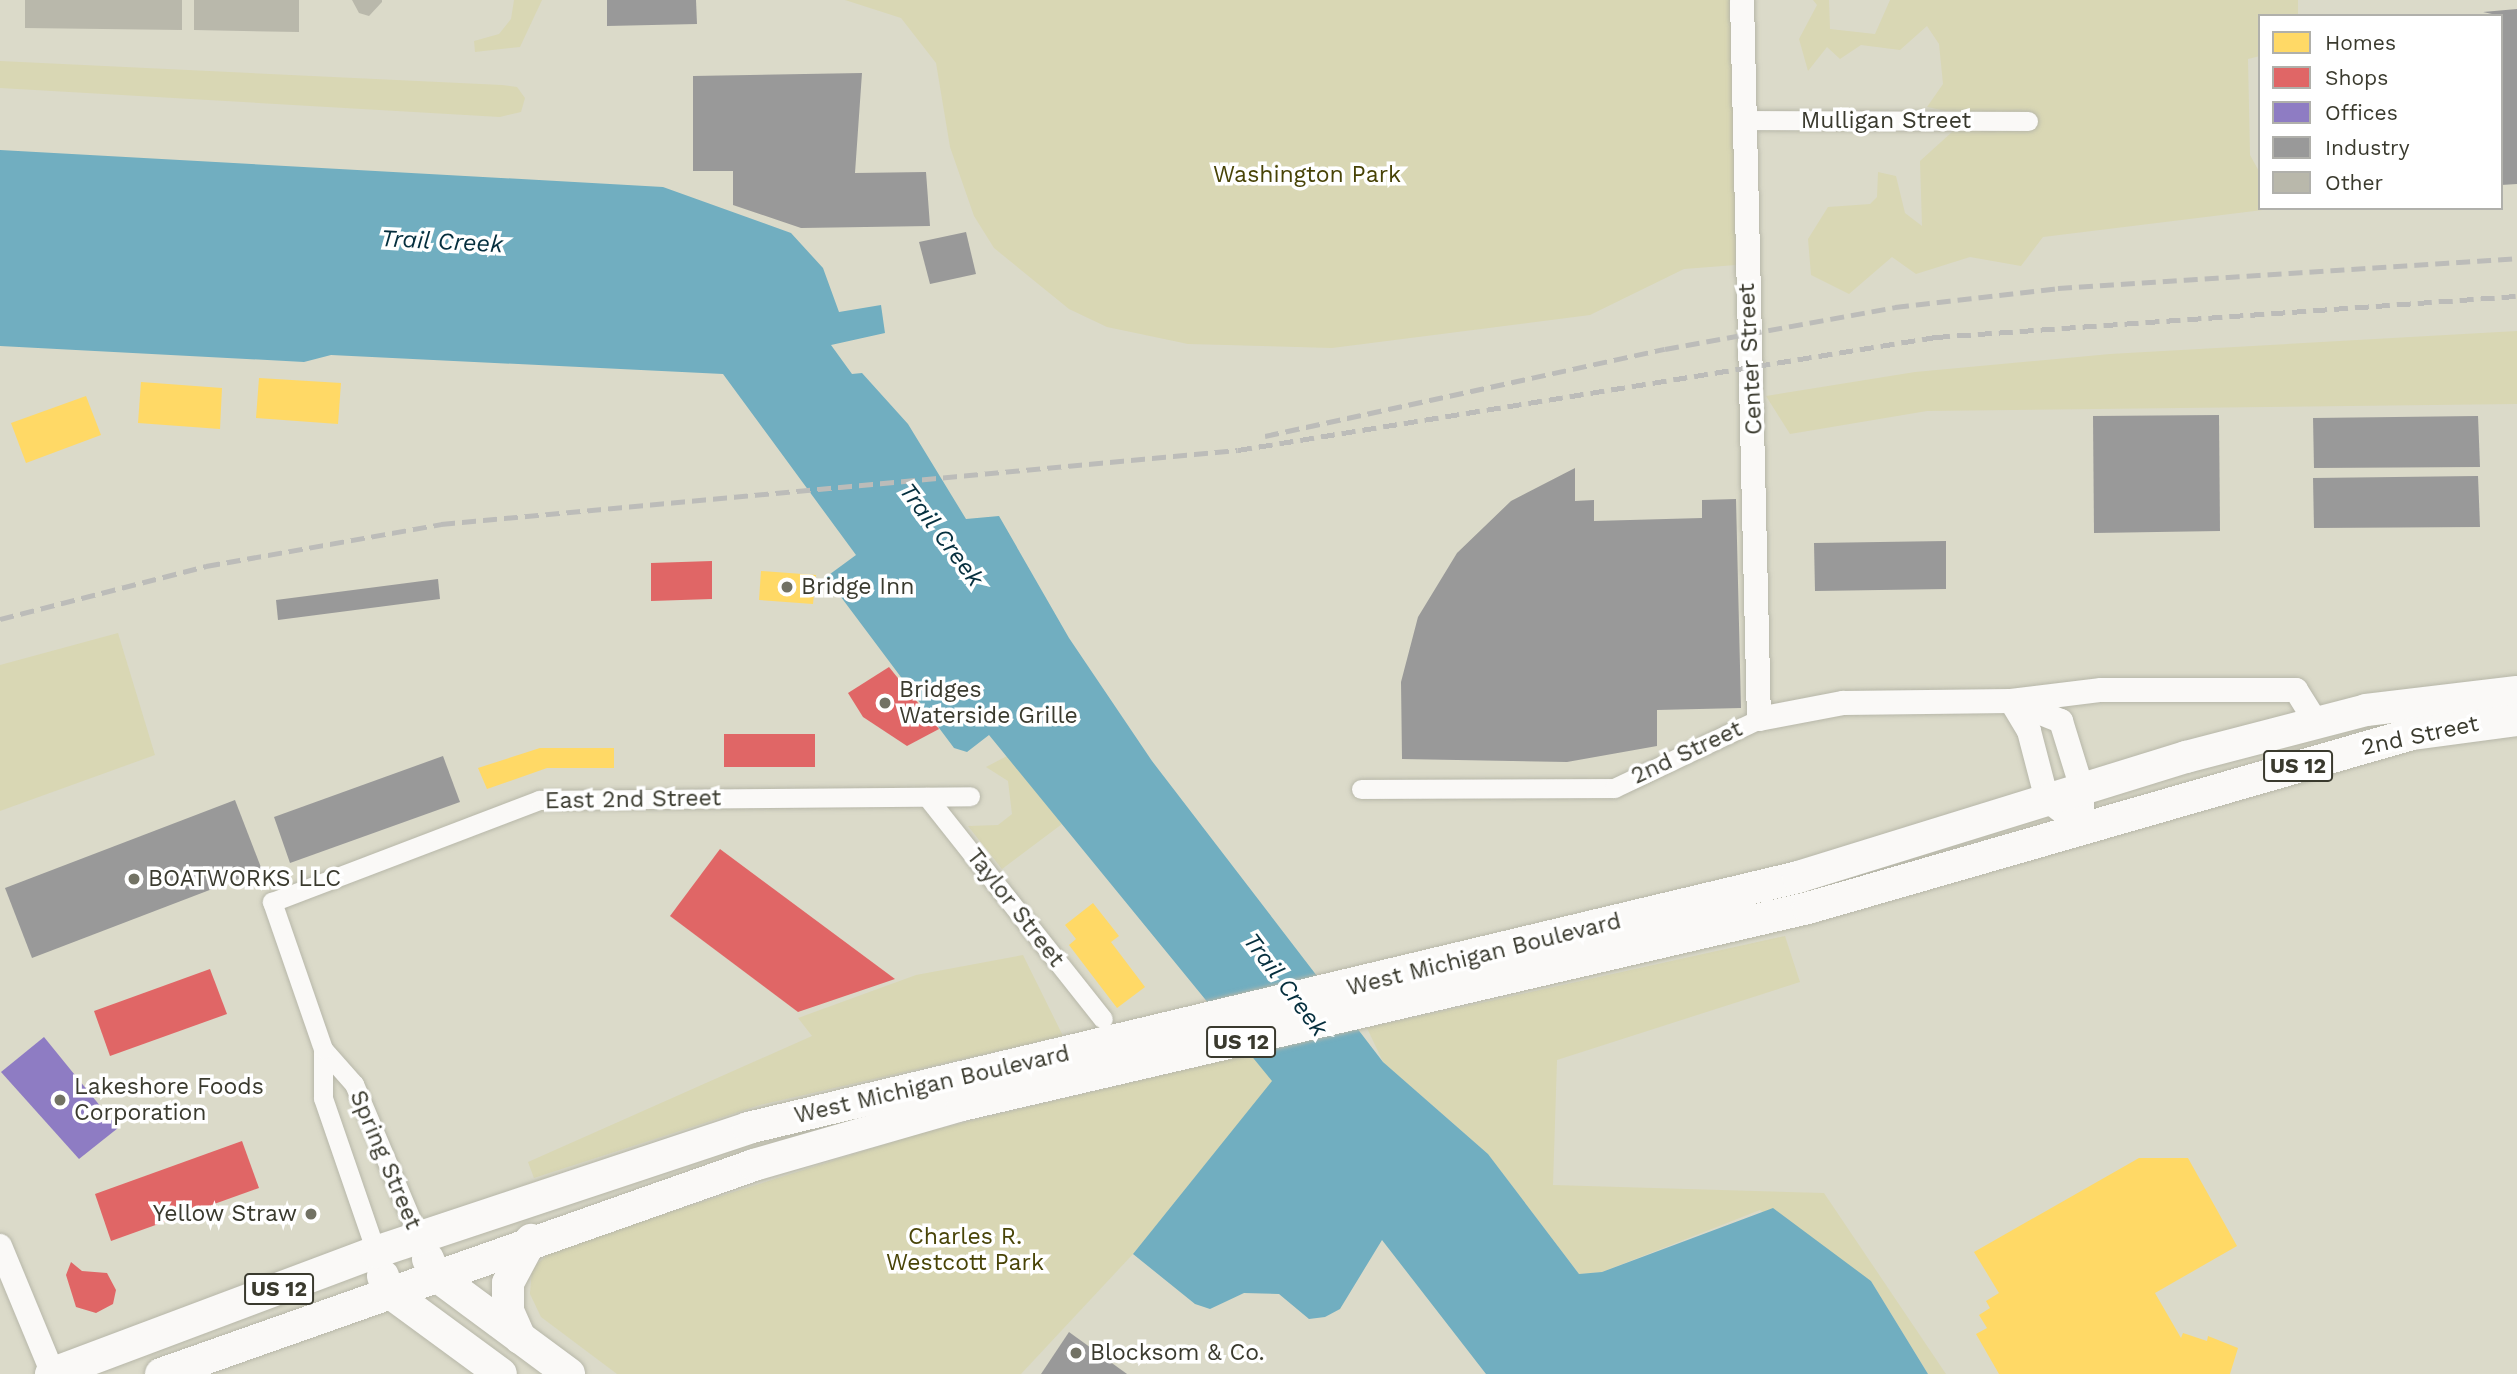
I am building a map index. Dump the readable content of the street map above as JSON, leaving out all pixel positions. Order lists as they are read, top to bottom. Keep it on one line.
{"streets":{"main road":["2nd Street","US 12","West Michigan Boulevard"],"street":["Mulligan Street","Center Street","East 2nd Street","Taylor Street","Spring Street"]},"crossings":[["Mulligan Street","Center Street"],["Center Street","2nd Street"],["2nd Street","West Michigan Boulevard"],["US 12","West Michigan Boulevard"],["US 12","Spring Street"],["East 2nd Street","Taylor Street"],["East 2nd Street","Spring Street"],["West Michigan Boulevard","Spring Street"]],"water":["Trail Creek"],"parks":["Washington Park","Charles R. Westcott Park"],"places":["Bridge Inn","Bridges Waterside Grille","BOATWORKS LLC","Lakeshore Foods Corporation","Yellow Straw","Blocksom & Co."],"legend":["Homes","Shops","Offices","Industry","Other"]}
